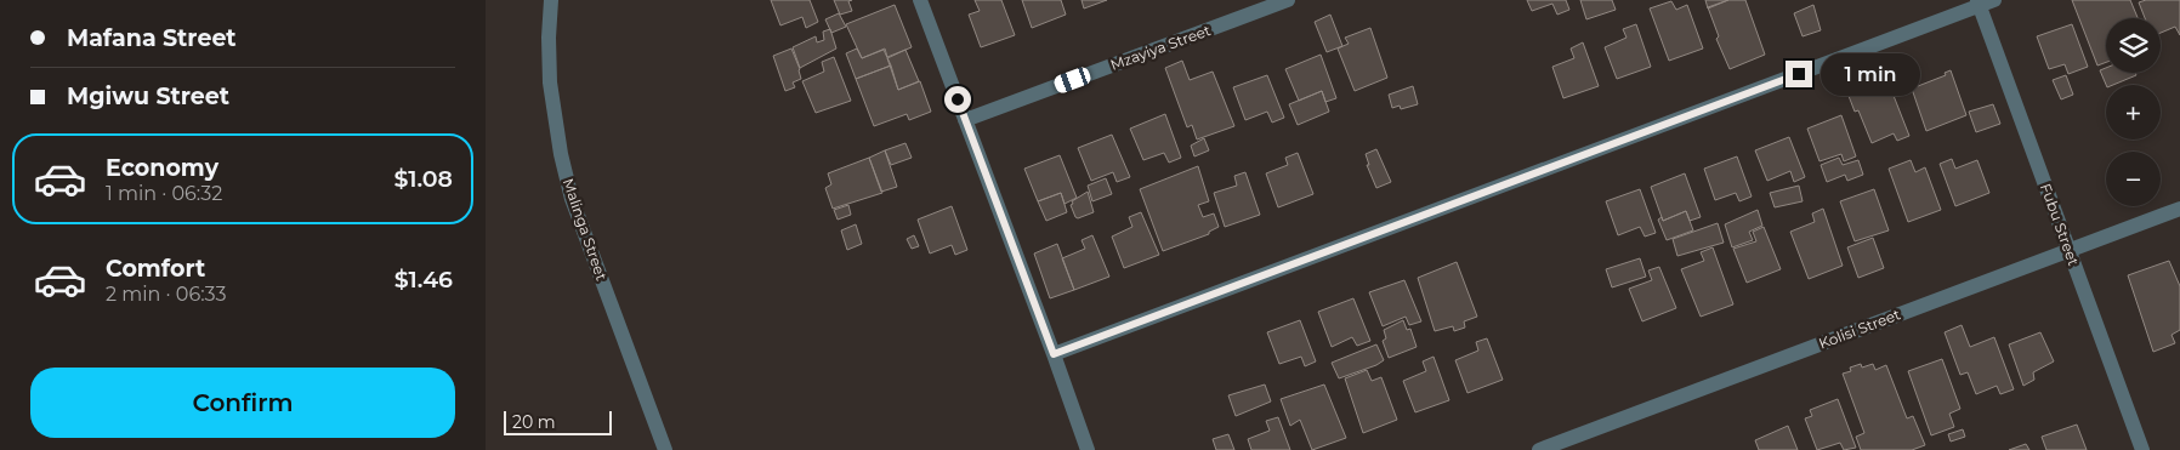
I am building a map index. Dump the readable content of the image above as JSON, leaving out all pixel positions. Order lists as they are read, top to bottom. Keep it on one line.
{"streets":{"street":["Mzayiya Street","Fubu Street","Malinga Street","Kolisi Street"]},"crossings":[["Fubu Street","Kolisi Street"]],"scale_bar":"20 m","page":{"banner":["Mafana Street","Mgiwu Street"],"map_buttons":["+","−"],"bubble":"1 min","list":[{"name":"Economy","note":"1 min · 06:32","value":"$1.08"},{"name":"Comfort","note":"2 min · 06:33","value":"$1.46"}],"buttons":"Confirm","scale":"20 m"}}
